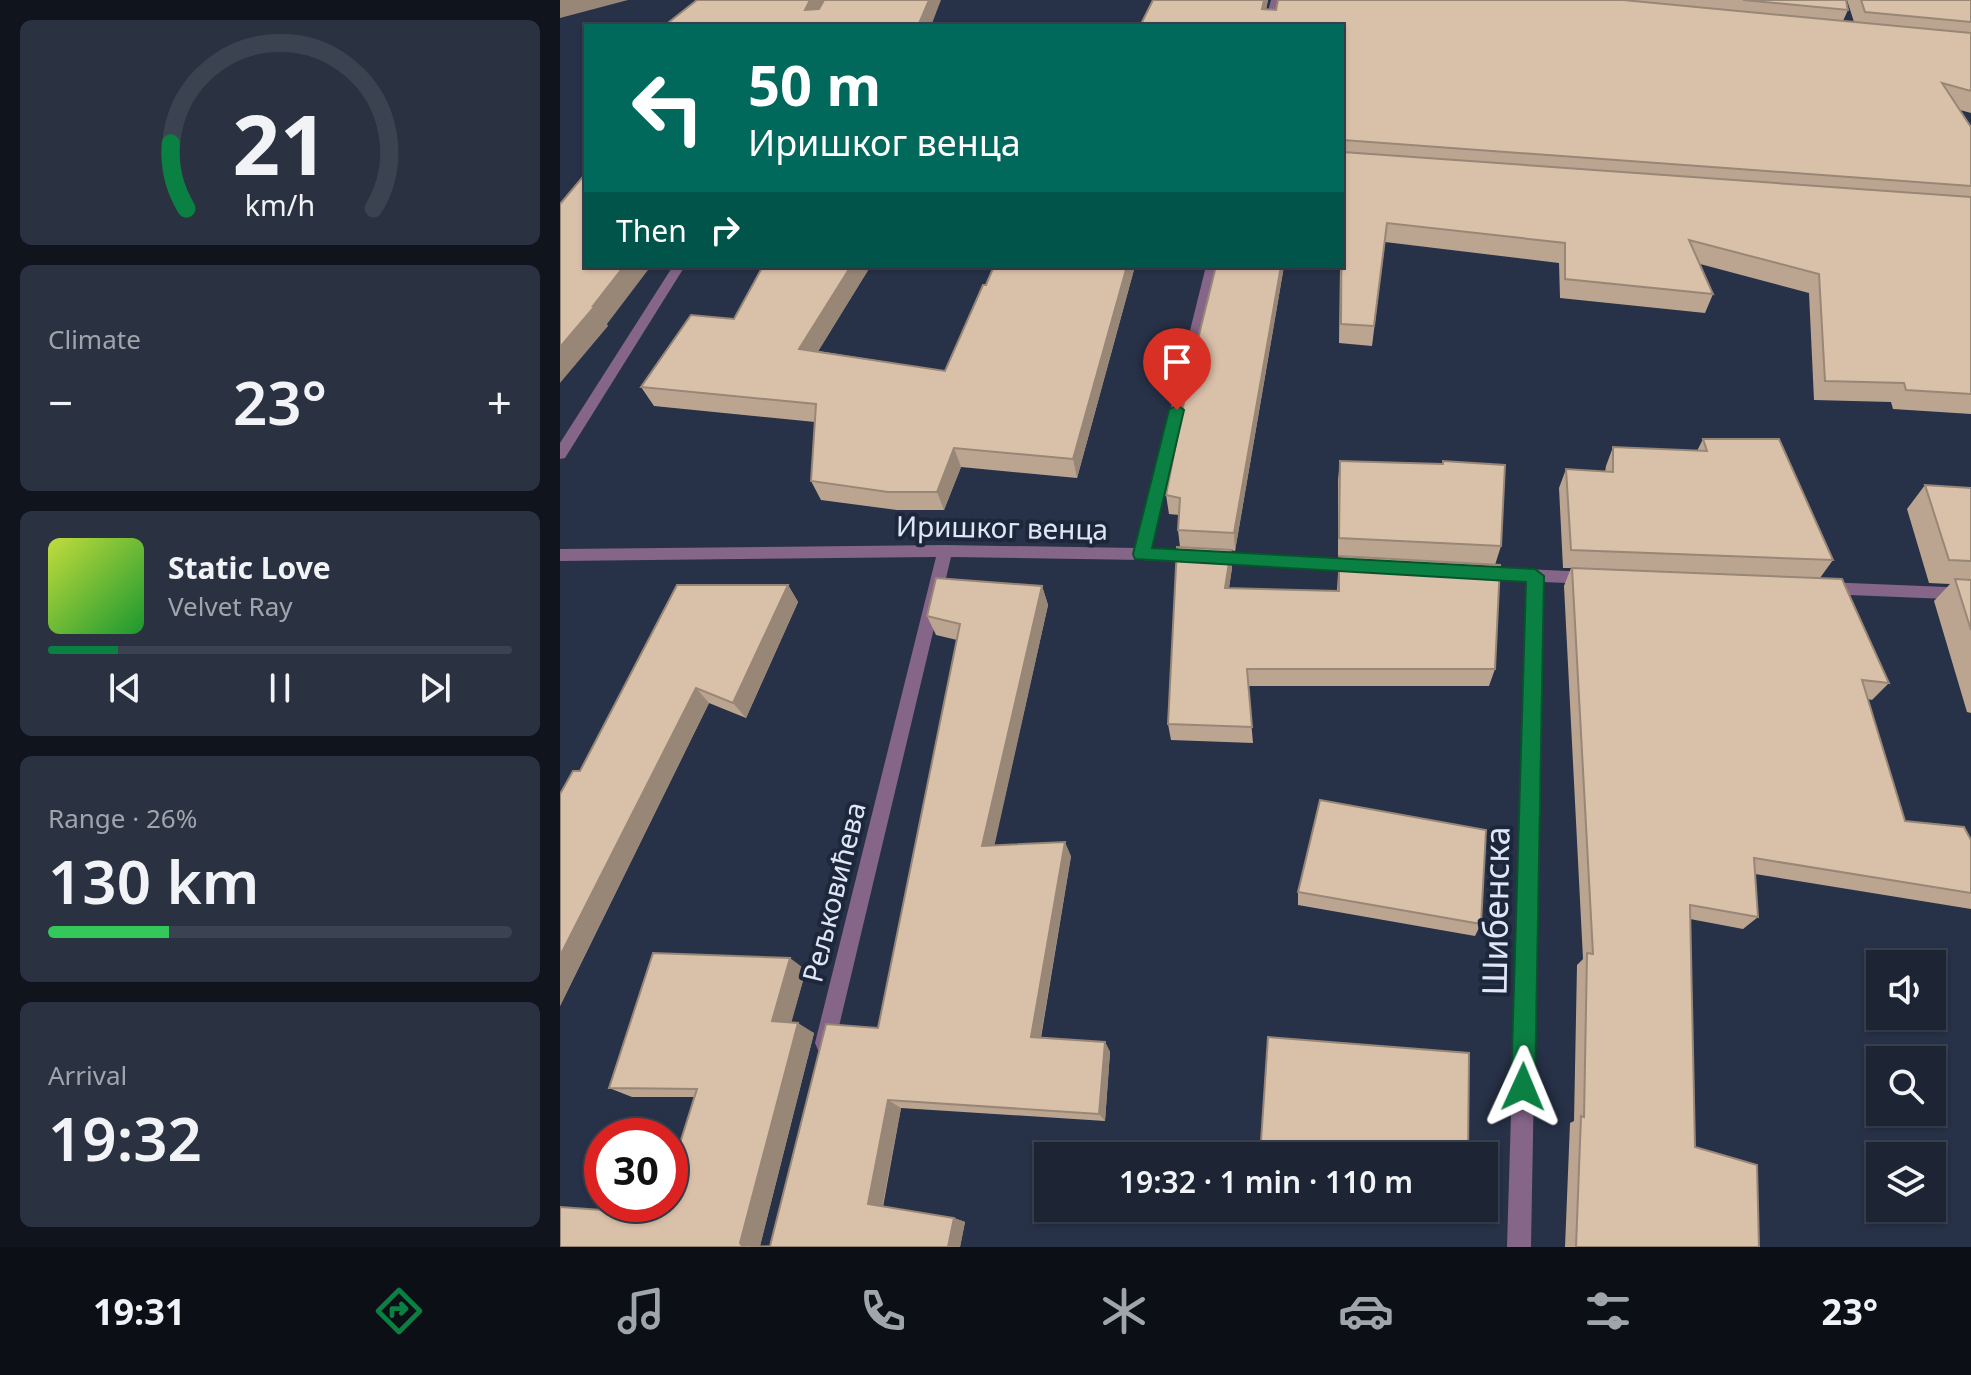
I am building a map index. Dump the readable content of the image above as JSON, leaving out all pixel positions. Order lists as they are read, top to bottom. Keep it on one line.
{"streets":{"street":["Иришког венца","Рељковићева","Шибенска"]},"crossings":[["Иришког венца","Рељковићева"]],"page":{"turn":["50 m","Иришког венца"],"then":"Then","tile":["Climate",["Range · 26%","130 km"],["Arrival","19:32"]],"heat":["−","23°","+"],"song":["Static Love","Velvet Ray"],"limit":"30","trip":"19:32 · 1 min · 110 m","tabs":["19:31","23°"],"gauge":["21","km/h"]}}
